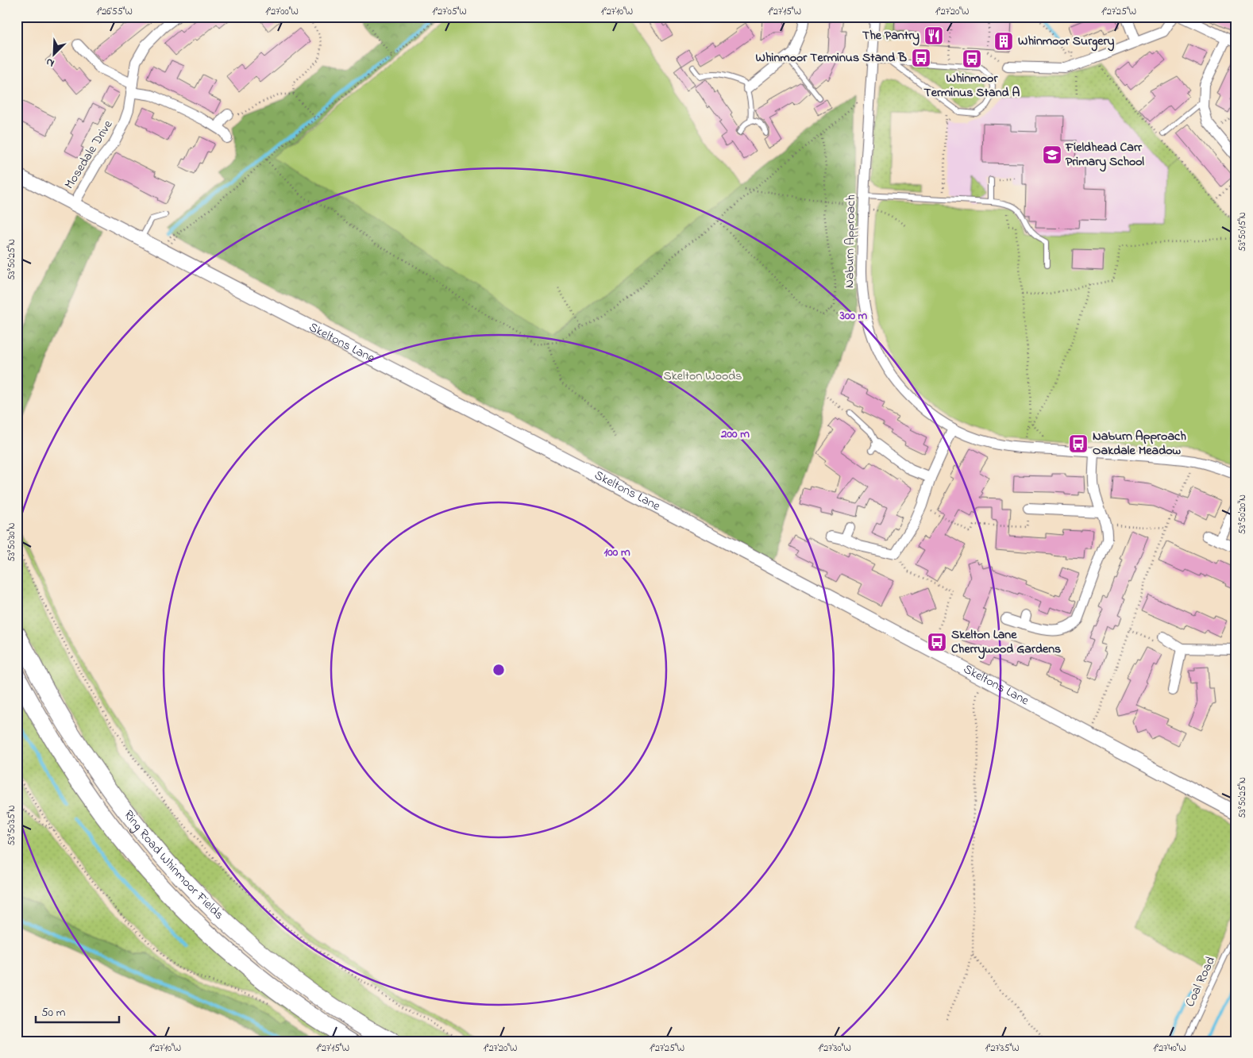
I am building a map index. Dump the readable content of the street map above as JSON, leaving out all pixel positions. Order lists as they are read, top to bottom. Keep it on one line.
{"streets":{"highway":["Ring Road Whinmoor Fields"],"street":["Mosedale Drive","Naburn Approach","Skeltons Lane"],"lane":["Coal Road"]},"crossings":[["Mosedale Drive","Skeltons Lane"]],"parks":["Skelton Woods"],"places":{"restaurant":["The Pantry"],"building":["Whinmoor Surgery"],"bus stop":["Whinmoor Terminus Stand B","Whinmoor Terminus Stand A","Naburn Approach Oakdale Meadow","Skelton Lane Cherrywood Gardens"],"school or university":["Fieldhead Carr Primary School"]},"scale_bar":"50 m","north":"bottom left","coordinates":["1°26'55\"W","1°27'00\"W","1°27'05\"W","1°27'10\"W","1°27'15\"W","1°27'20\"W","1°27'25\"W","53°50'15\"N","53°50'25\"N","53°50'20\"N","53°50'30\"N","53°50'35\"N","1°27'30\"W","1°27'35\"W","1°27'40\"W"],"rings":["300 m","200 m","100 m"]}
